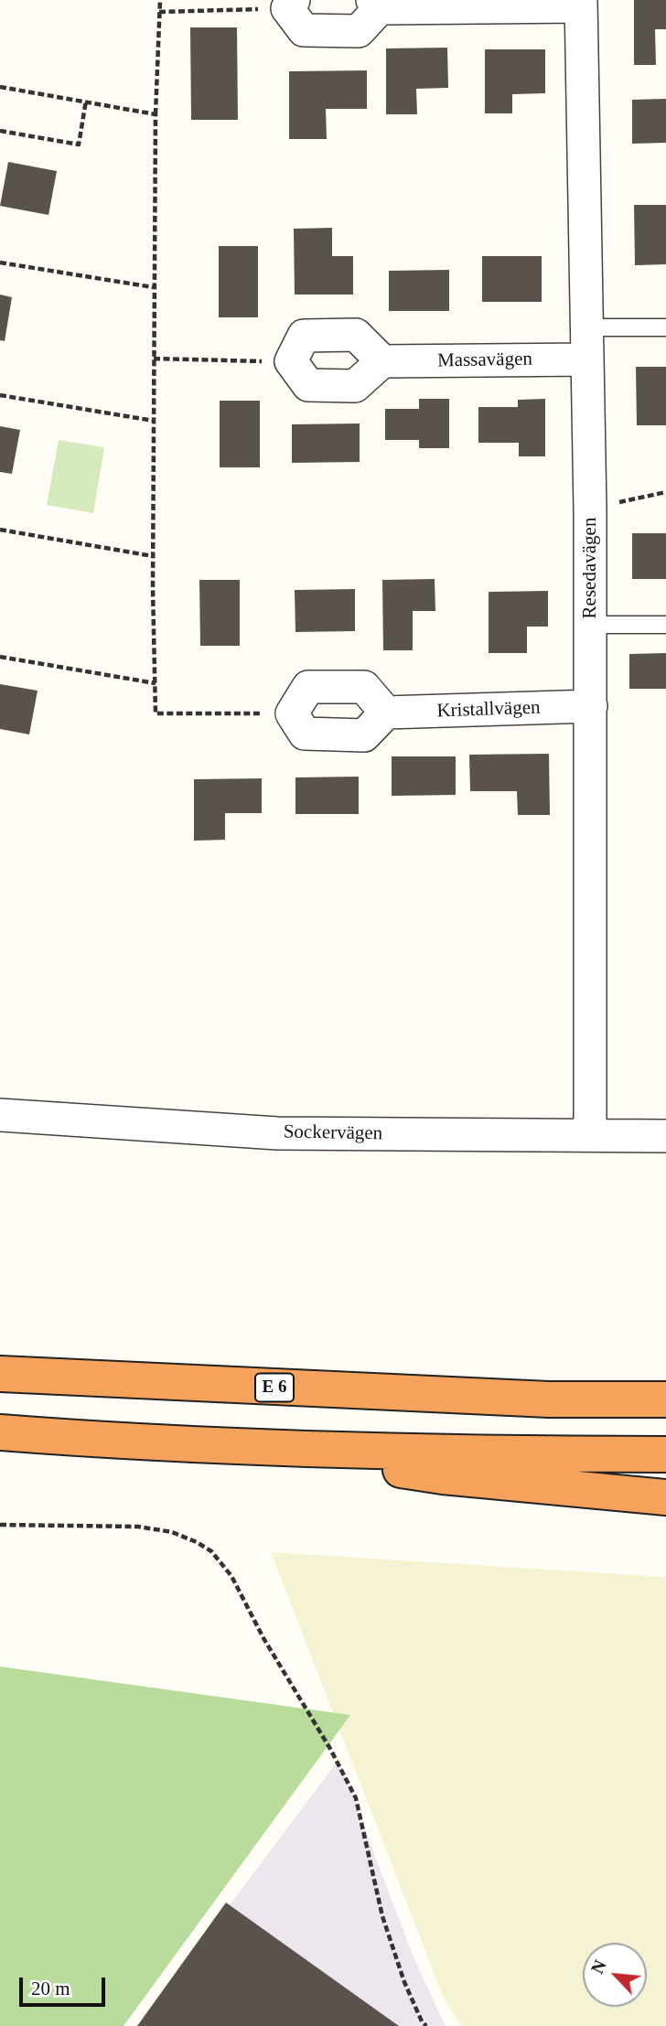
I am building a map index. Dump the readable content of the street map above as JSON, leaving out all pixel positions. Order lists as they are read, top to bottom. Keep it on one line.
{"streets":{"highway":["E 6"],"street":["Massavägen","Resedavägen","Kristallvägen","Sockervägen"]},"crossings":[["Massavägen","Resedavägen"],["Resedavägen","Kristallvägen"],["Resedavägen","Sockervägen"]],"scale_bar":"20 m","north":"top left"}
